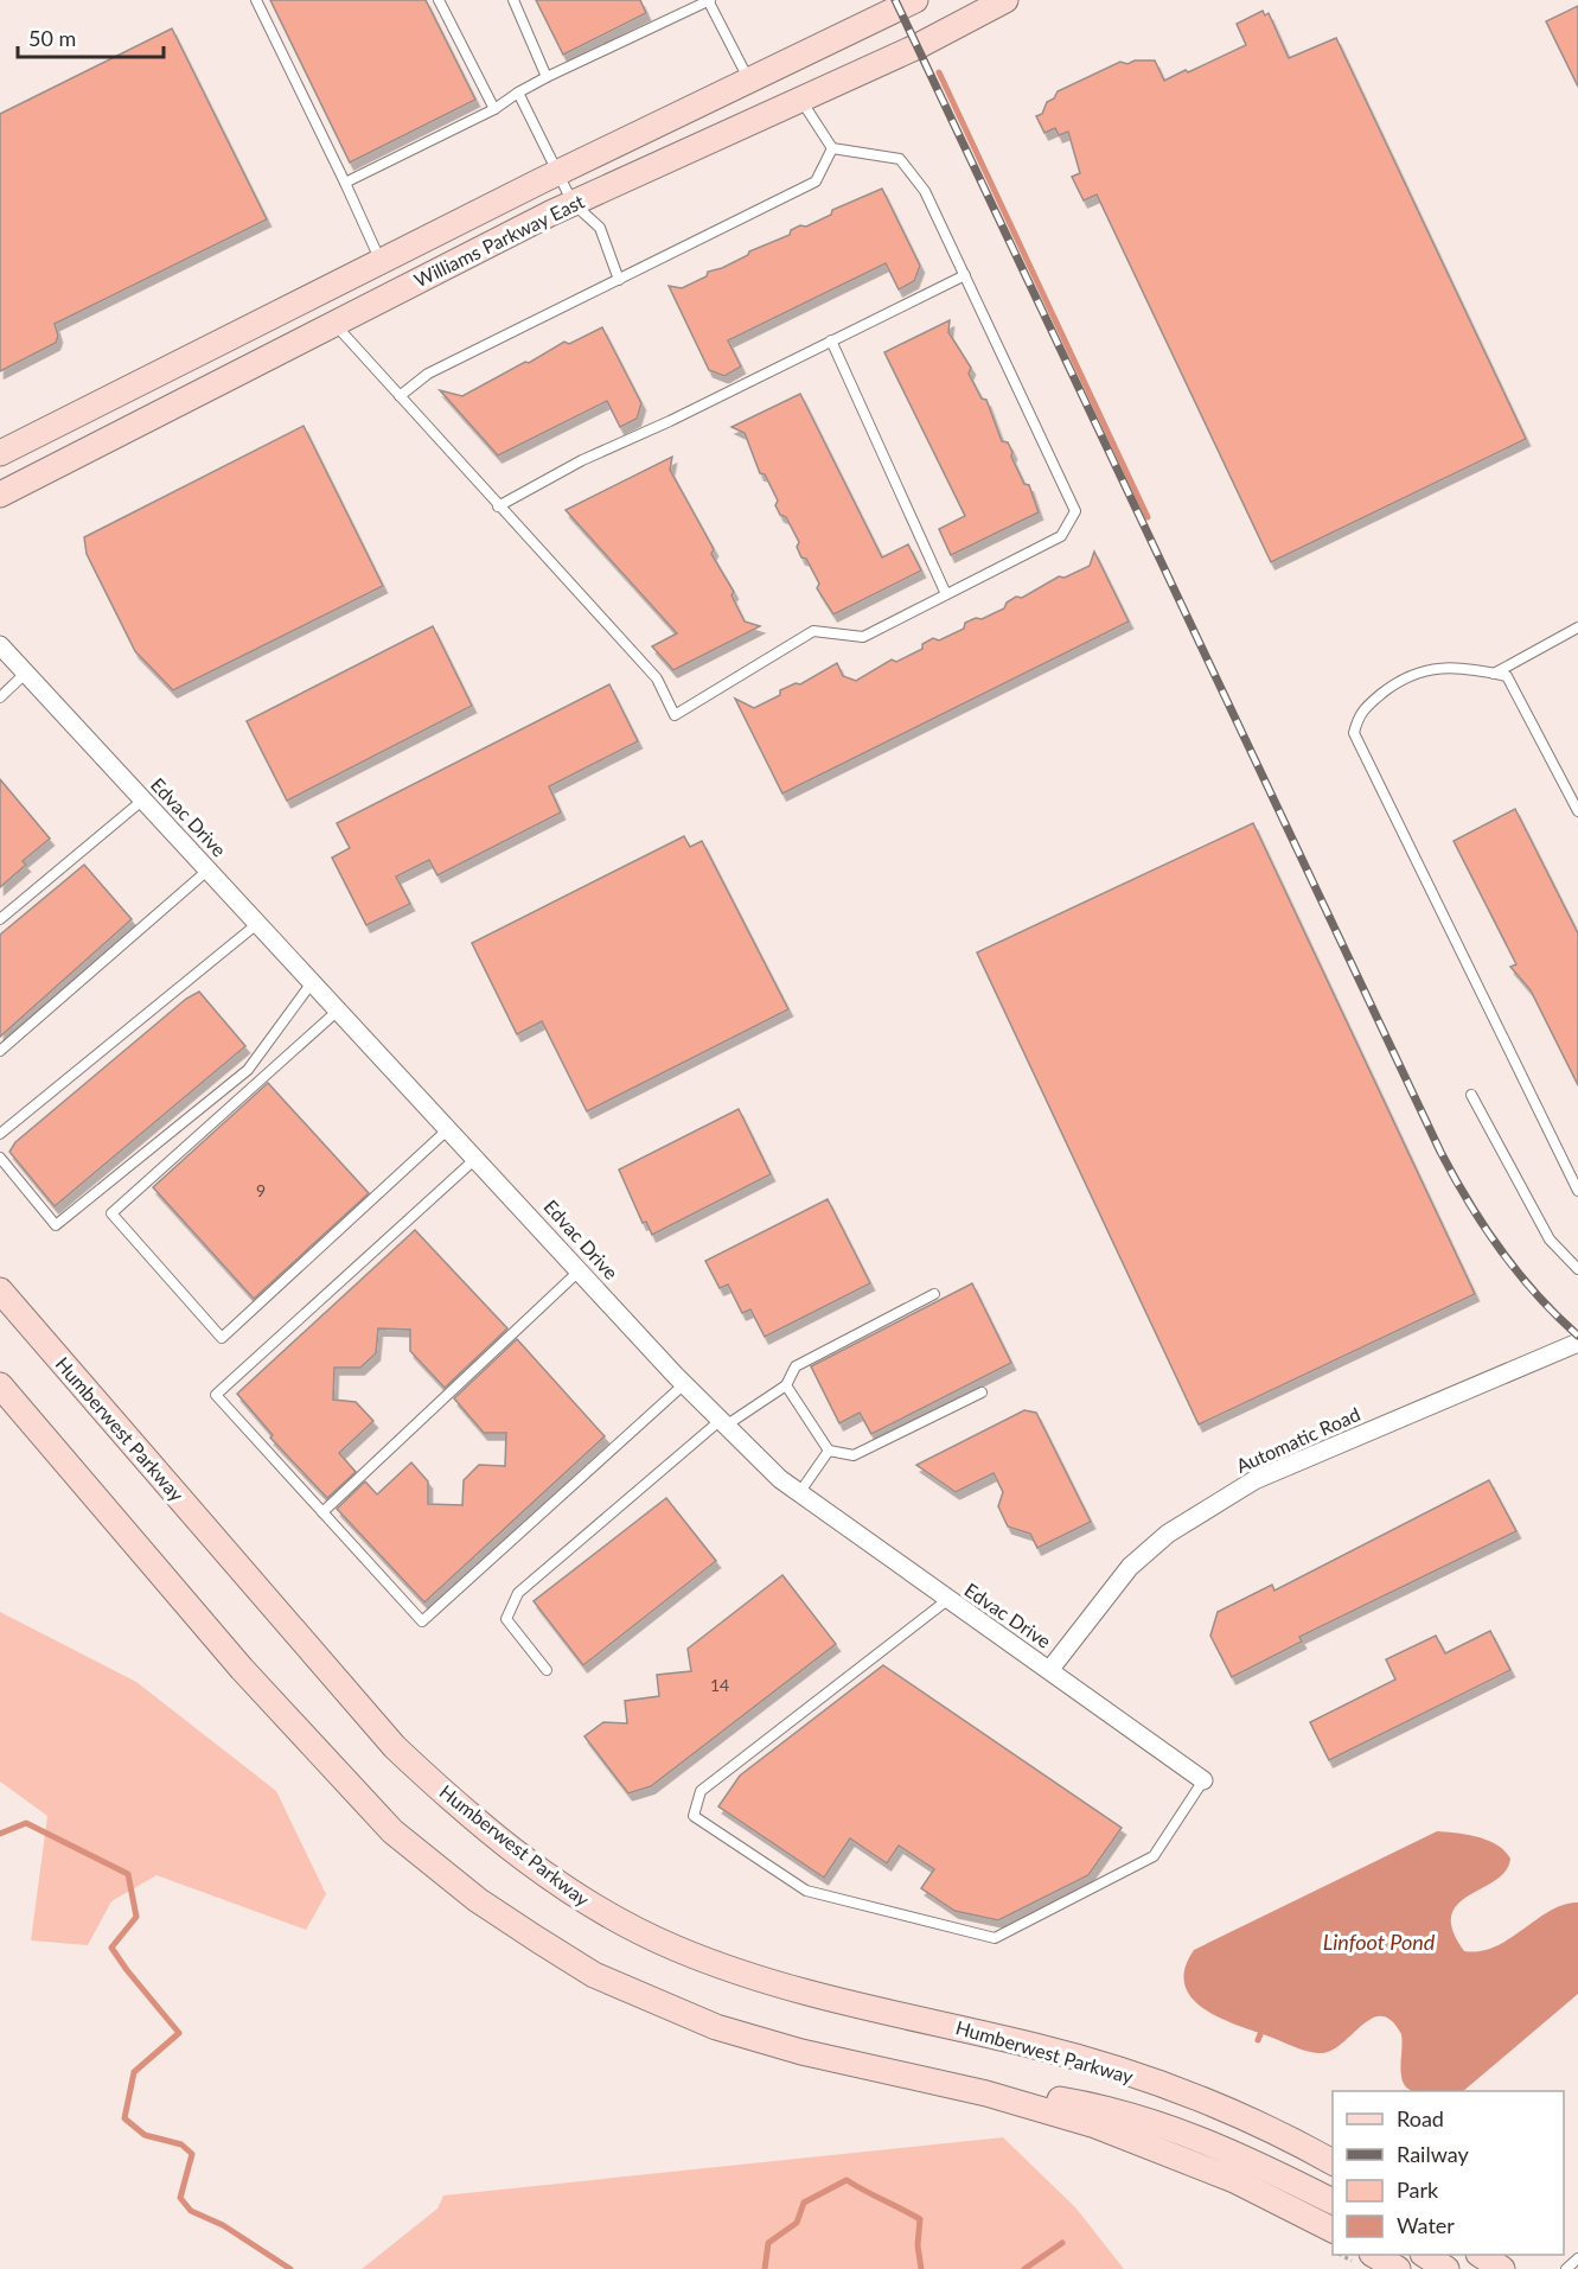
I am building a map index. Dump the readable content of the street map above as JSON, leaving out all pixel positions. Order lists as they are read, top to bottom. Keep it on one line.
{"streets":{"main road":["Williams Parkway East","Humberwest Parkway"],"street":["Edvac Drive","Automatic Road"]},"crossings":[["Edvac Drive","Automatic Road"]],"water":["Linfoot Pond"],"house_numbers":["9","14"],"legend":["Road","Railway","Park","Water"],"scale_bar":"50 m"}
